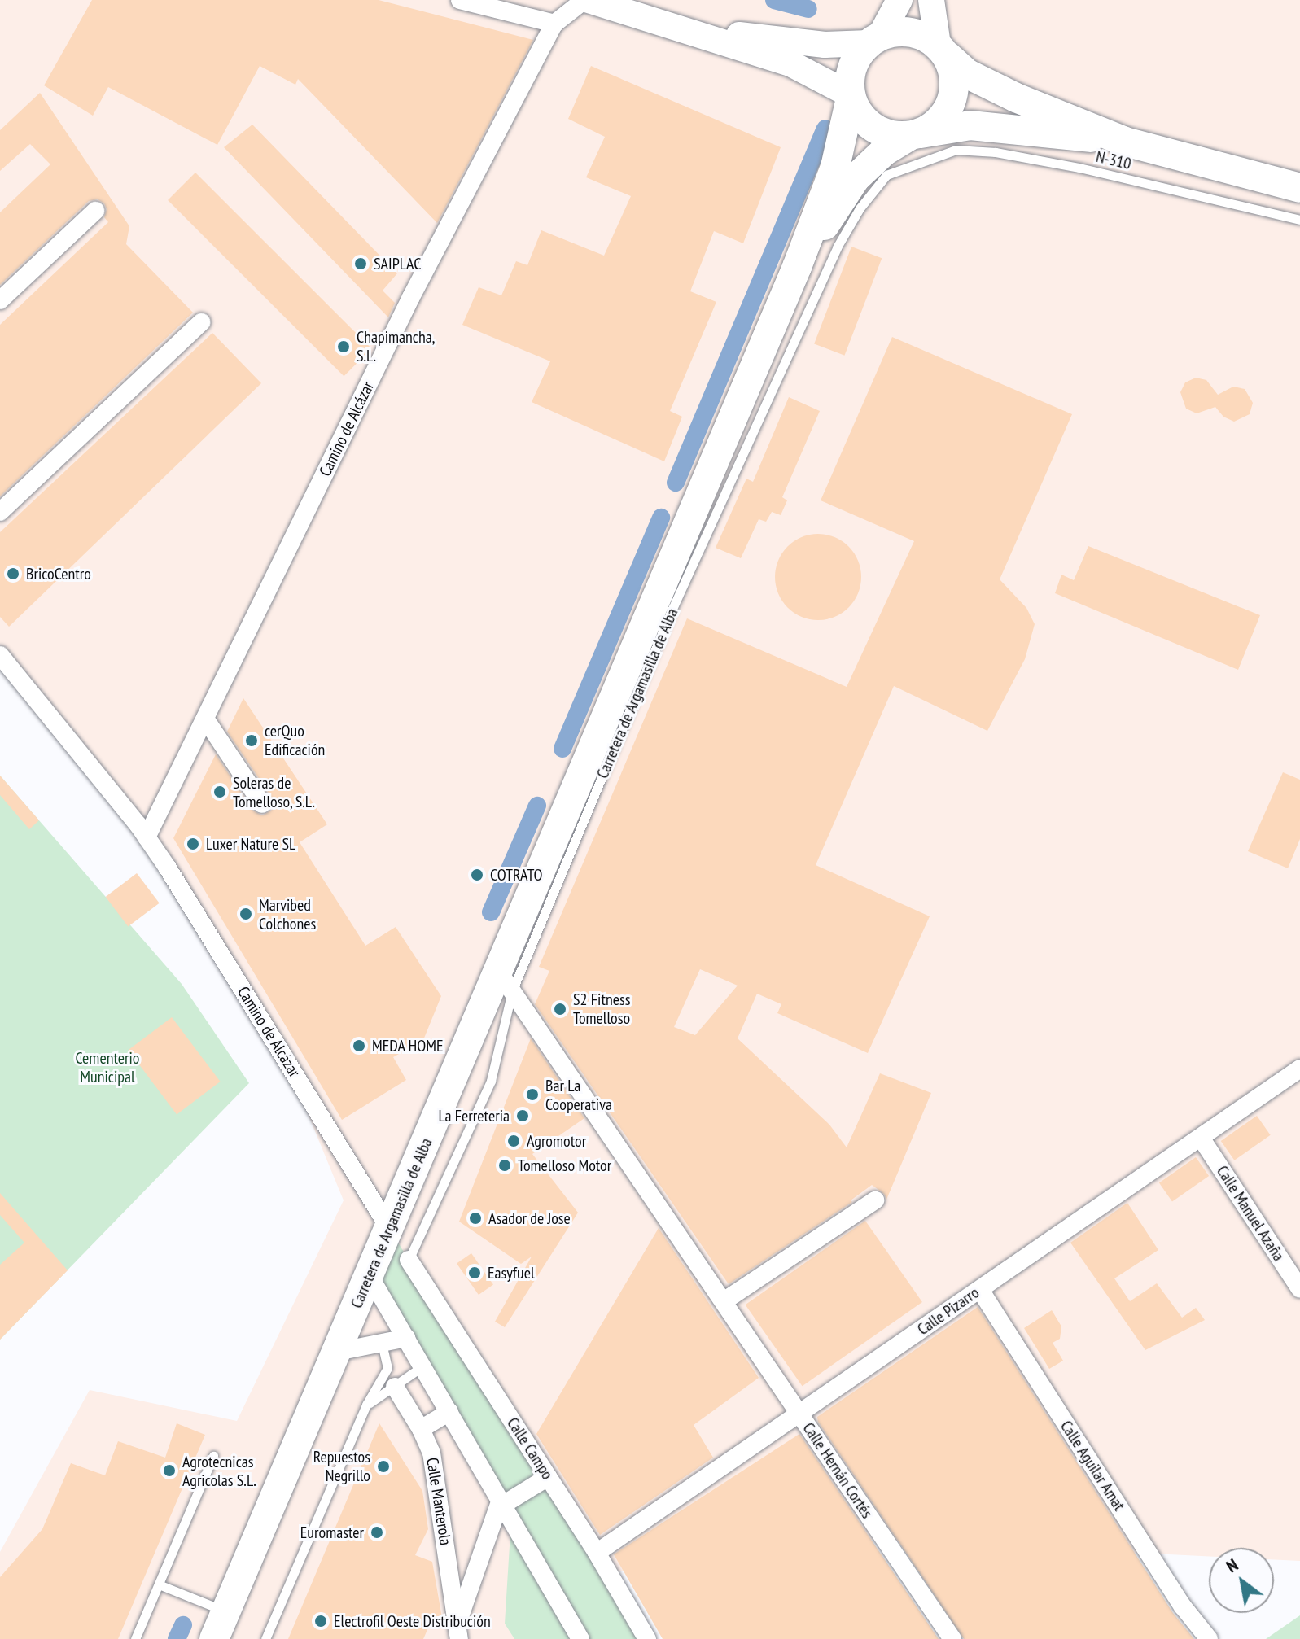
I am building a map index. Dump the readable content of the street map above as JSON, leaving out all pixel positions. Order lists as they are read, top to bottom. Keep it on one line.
{"streets":{"highway":["Carretera de Argamasilla de Alba"],"street":["Camino de Alcázar","Calle Manuel Azaña","Calle Pizarro","Calle Campo","Calle Aguilar Amat","Calle Hernán Cortés","Calle Manterola"],"lane":["N-310"]},"crossings":[["N-310","Carretera de Argamasilla de Alba"],["Camino de Alcázar","Carretera de Argamasilla de Alba"],["Carretera de Argamasilla de Alba","Calle Campo"],["Carretera de Argamasilla de Alba","Calle Hernán Cortés"],["Calle Manuel Azaña","Calle Pizarro"],["Calle Pizarro","Calle Campo"],["Calle Pizarro","Calle Aguilar Amat"],["Calle Pizarro","Calle Hernán Cortés"]],"parks":["Cementerio Municipal"],"places":["SAIPLAC","Chapimancha, S.L.","BricoCentro","cerQuo Edificación","Soleras de Tomelloso, S.L.","Luxer Nature SL","COTRATO","Marvibed Colchones","S2 Fitness Tomelloso","MEDA HOME","Bar La Cooperativa","La Ferreteria","Agromotor","Tomelloso Motor","Asador de Jose","Easyfuel","Repuestos Negrillo","Agrotecnicas Agricolas S.L.","Euromaster","Electrofil Oeste Distribución"],"north":"top left"}
